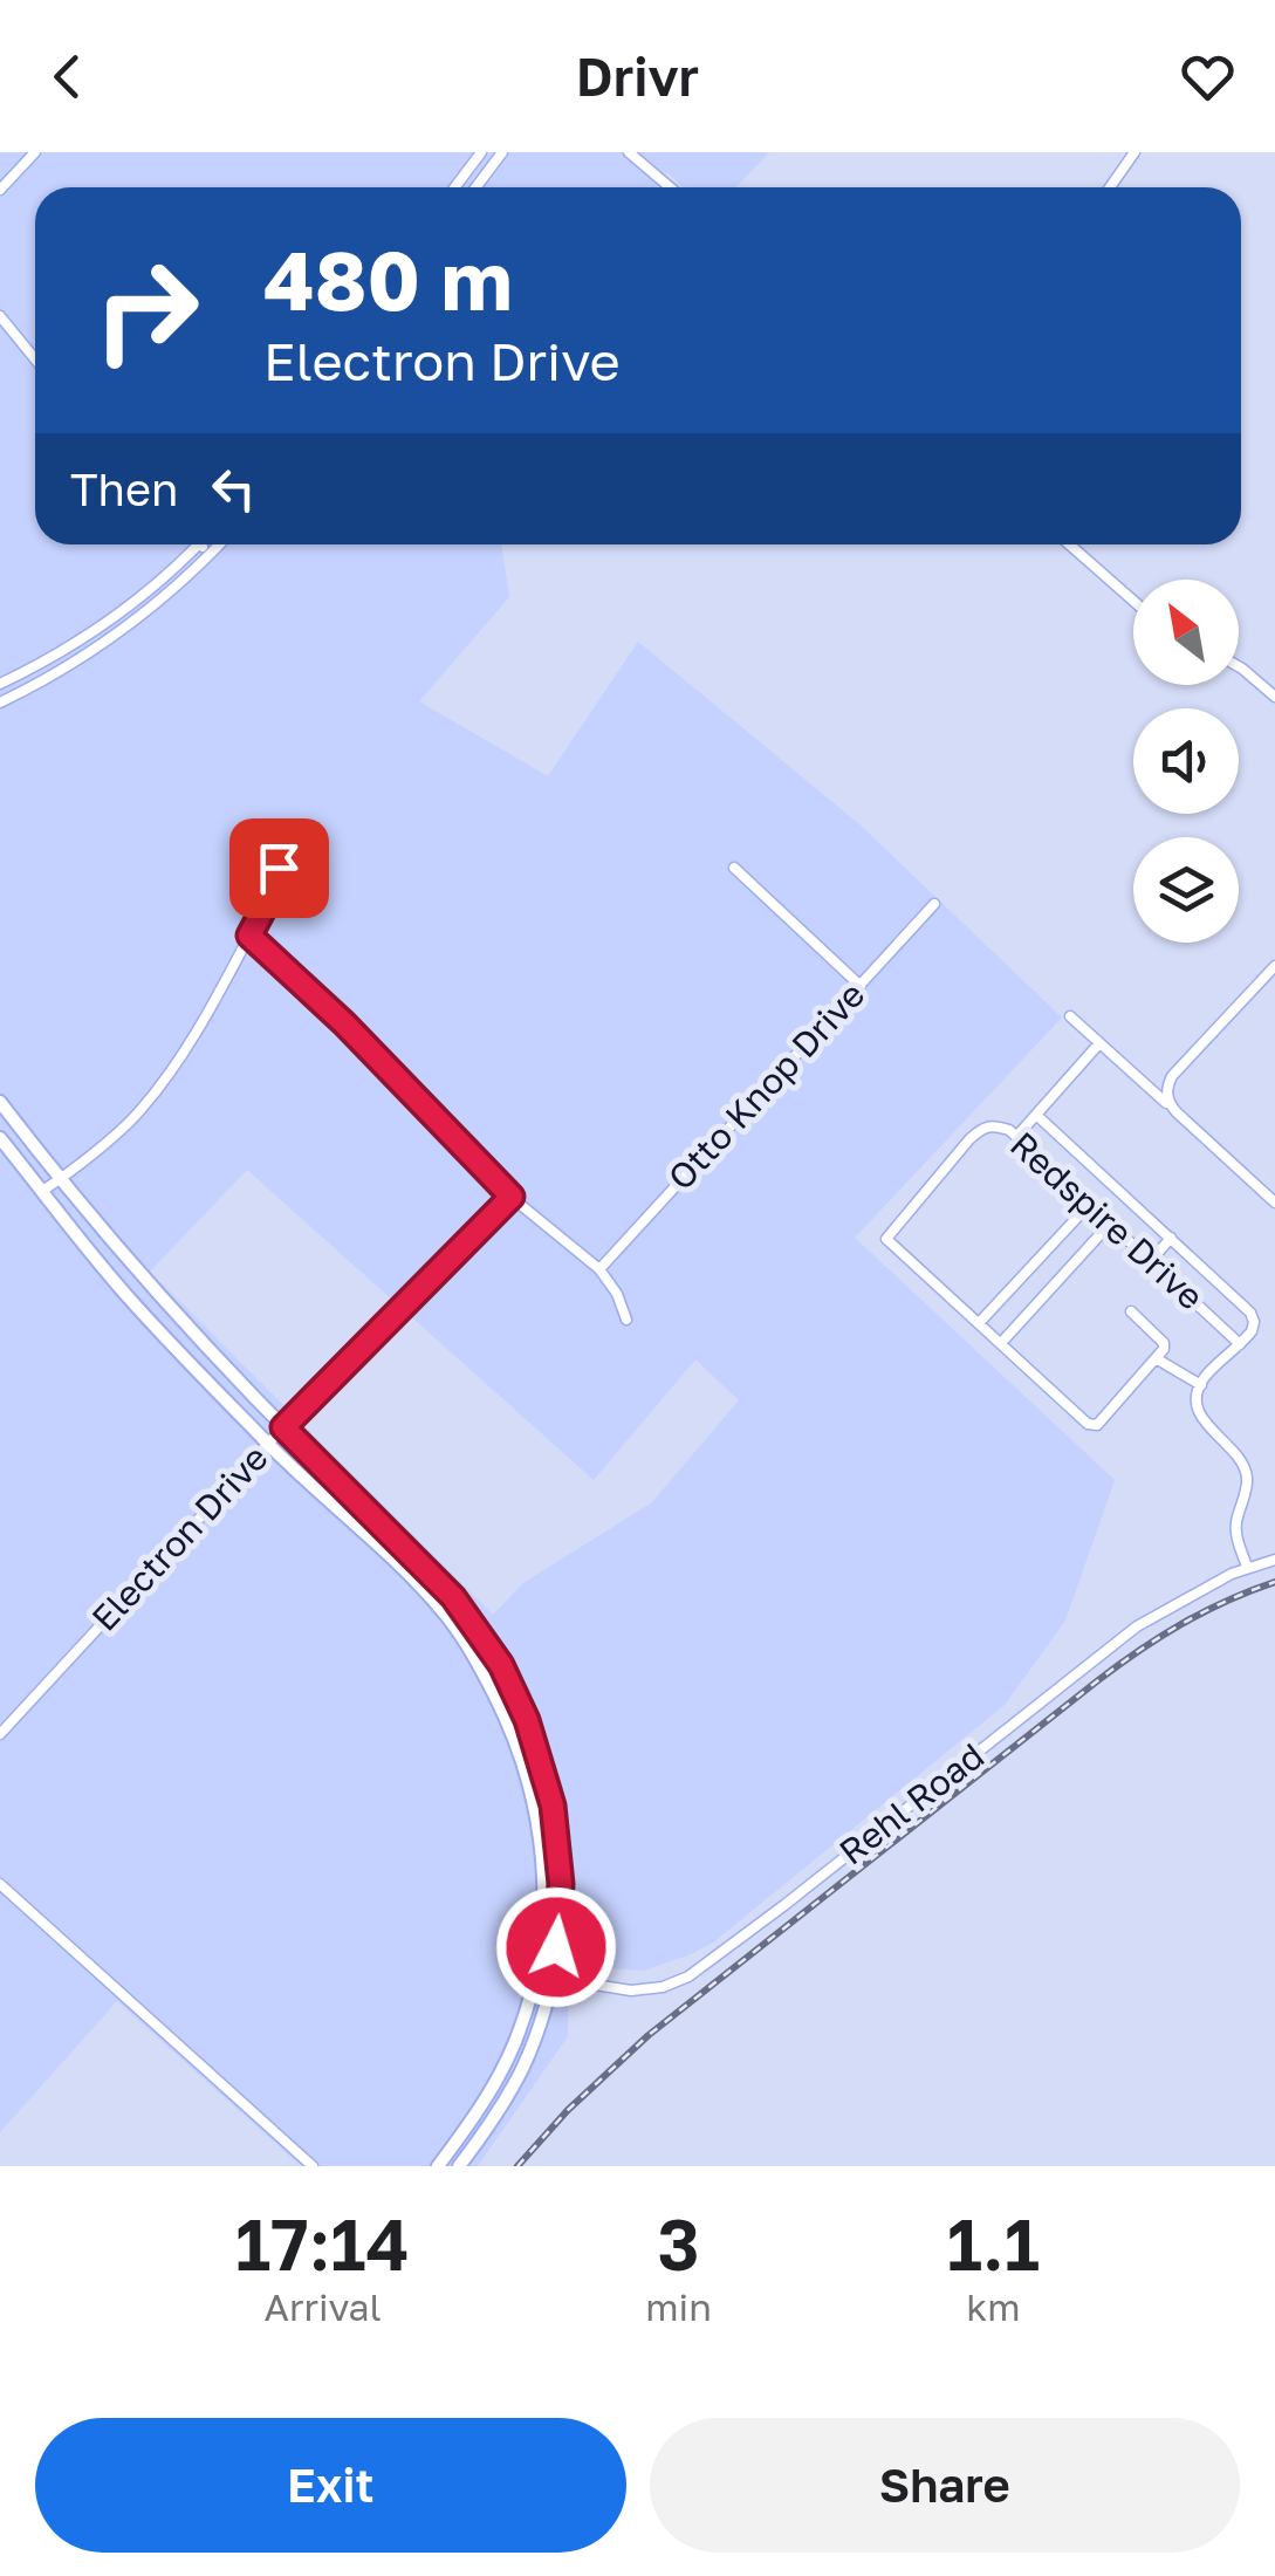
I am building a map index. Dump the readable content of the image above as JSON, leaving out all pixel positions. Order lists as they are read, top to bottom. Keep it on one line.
{"streets":{"street":["Otto Knop Drive","Redspire Drive","Electron Drive","Rehl Road"]},"north":"top left","page":{"header":"Drivr","turn":["480 m","Electron Drive"],"then":"Then","eta":["17:14","Arrival","3","min","1.1","km"],"buttons":["Exit","Share"]}}
